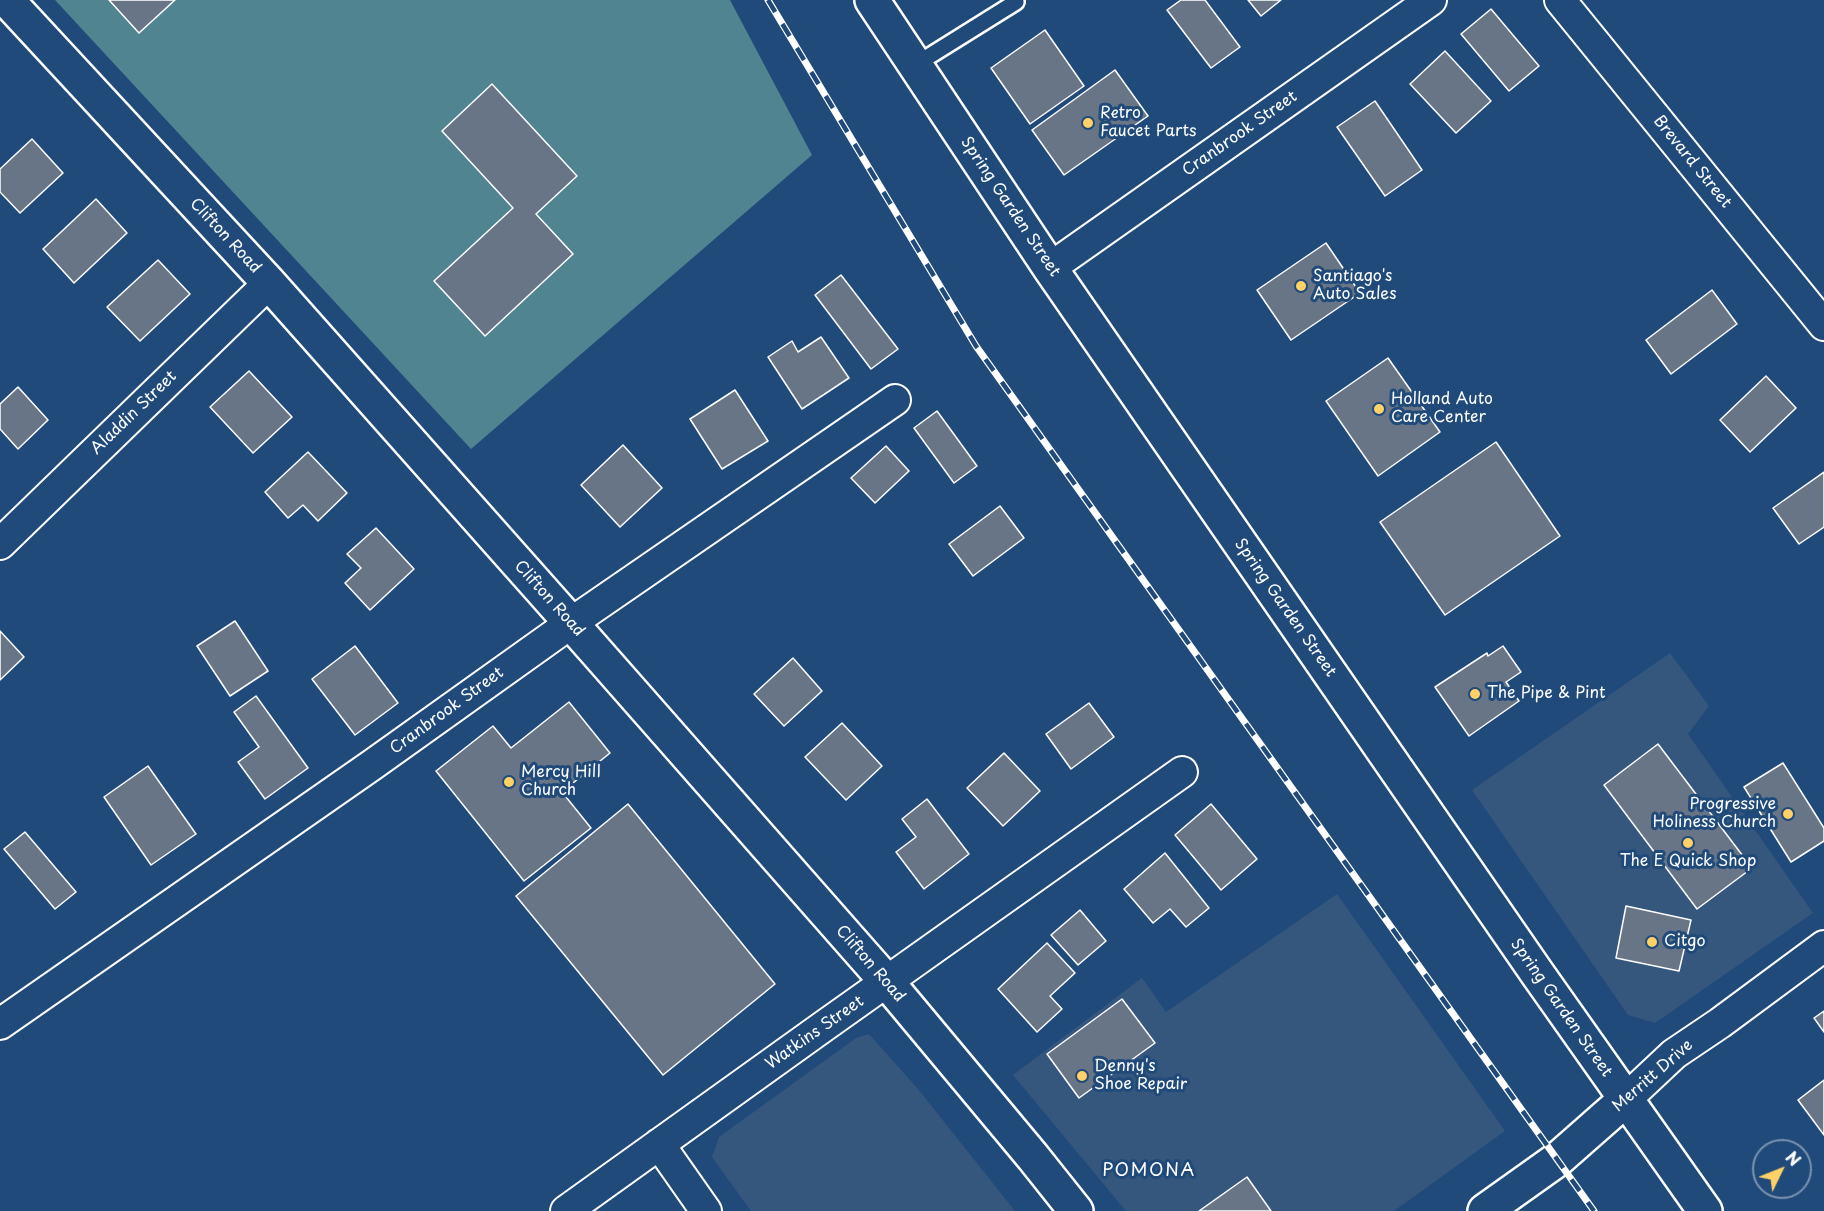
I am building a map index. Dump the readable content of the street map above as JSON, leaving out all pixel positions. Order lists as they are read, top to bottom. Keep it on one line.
{"streets":{"main road":["Spring Garden Street","Clifton Road","Merritt Drive"],"street":["Cranbrook Street","Brevard Street","Aladdin Street","Watkins Street"]},"crossings":[["Cranbrook Street","Spring Garden Street"],["Cranbrook Street","Clifton Road"],["Spring Garden Street","Merritt Drive"],["Clifton Road","Aladdin Street"],["Clifton Road","Watkins Street"]],"districts":["POMONA"],"places":["Retro Faucet Parts","Santiago's Auto Sales","Holland Auto Care Center","The Pipe & Pint","Mercy Hill Church","Progressive Holiness Church","The E Quick Shop","Citgo","Denny's Shoe Repair"],"north":"top right"}
